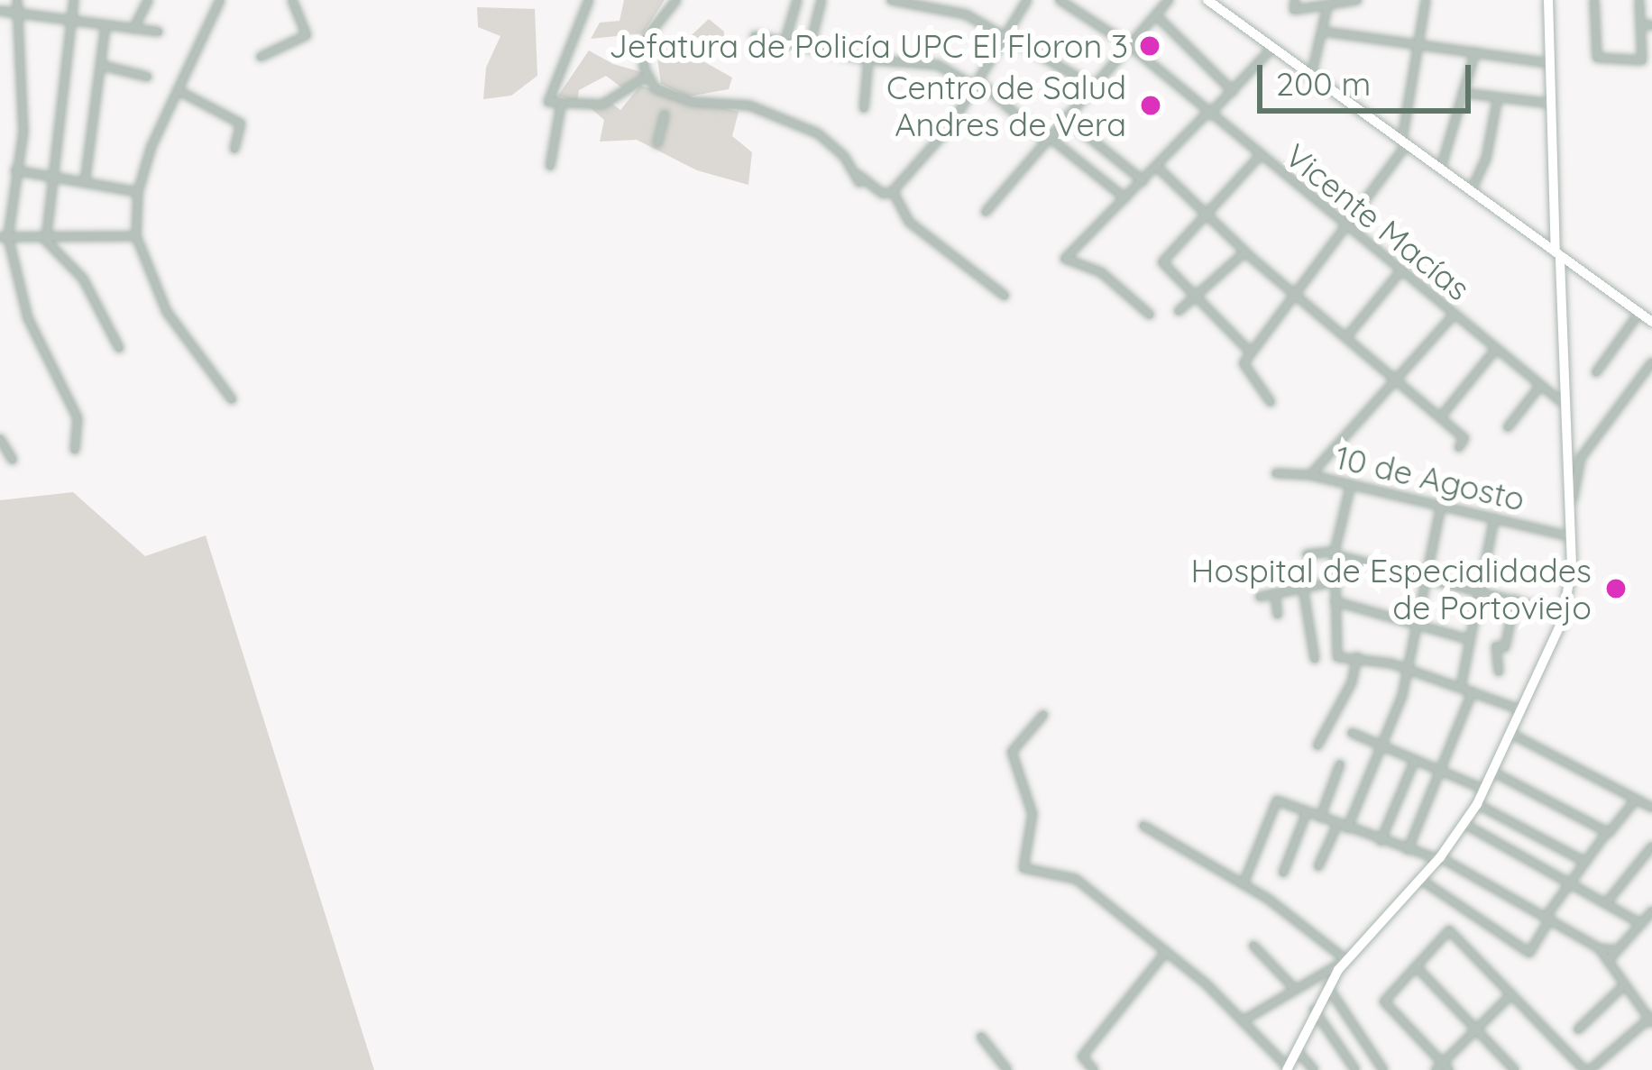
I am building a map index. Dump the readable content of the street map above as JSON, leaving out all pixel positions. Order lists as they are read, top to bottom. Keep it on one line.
{"streets":{"street":["Vicente Macías","10 de Agosto"]},"places":["Jefatura de Policía UPC El Floron 3","Centro de Salud Andres de Vera","Hospital de Especialidades de Portoviejo"],"scale_bar":"200 m"}
